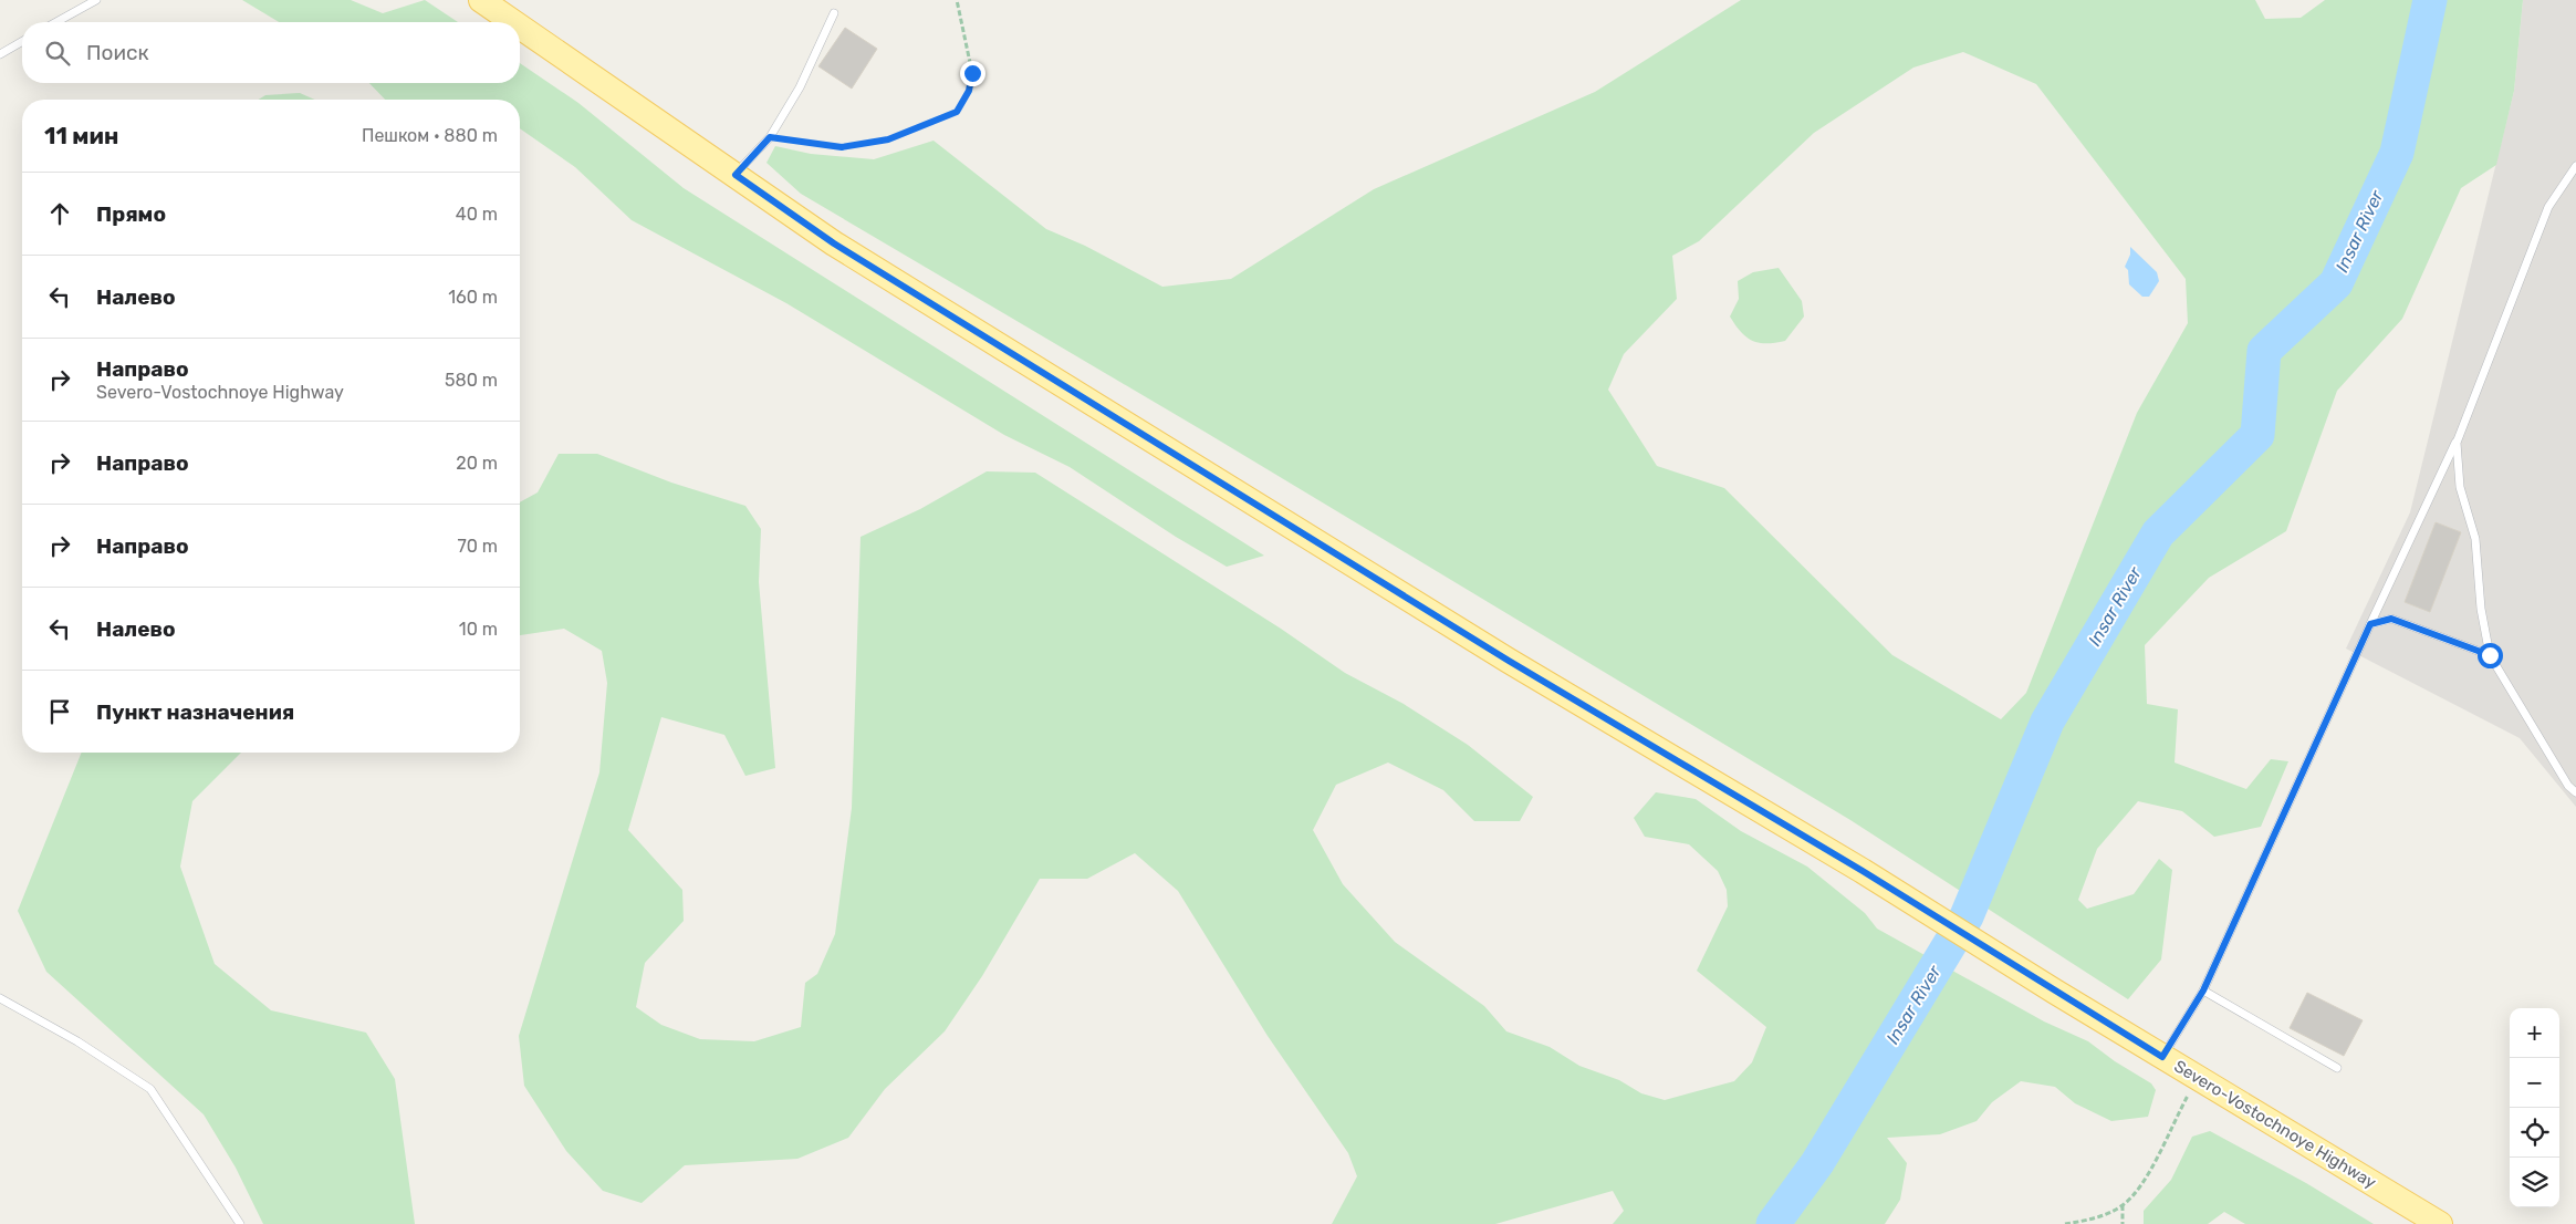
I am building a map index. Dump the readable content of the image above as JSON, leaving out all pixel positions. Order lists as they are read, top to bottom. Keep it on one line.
{"streets":{"main road":["Severo-Vostochnoye Highway"]},"water":["Insar River"],"page":{"search":"Поиск","heading":["11 мин","Пешком · 880 m"],"list":[["Прямо","40 m"],["Налево","160 m"],["Направо","Severo-Vostochnoye Highway","580 m"],["Направо","20 m"],["Направо","70 m"],["Налево","10 m"],"Пункт назначения"],"map_buttons":["+","−"]}}
